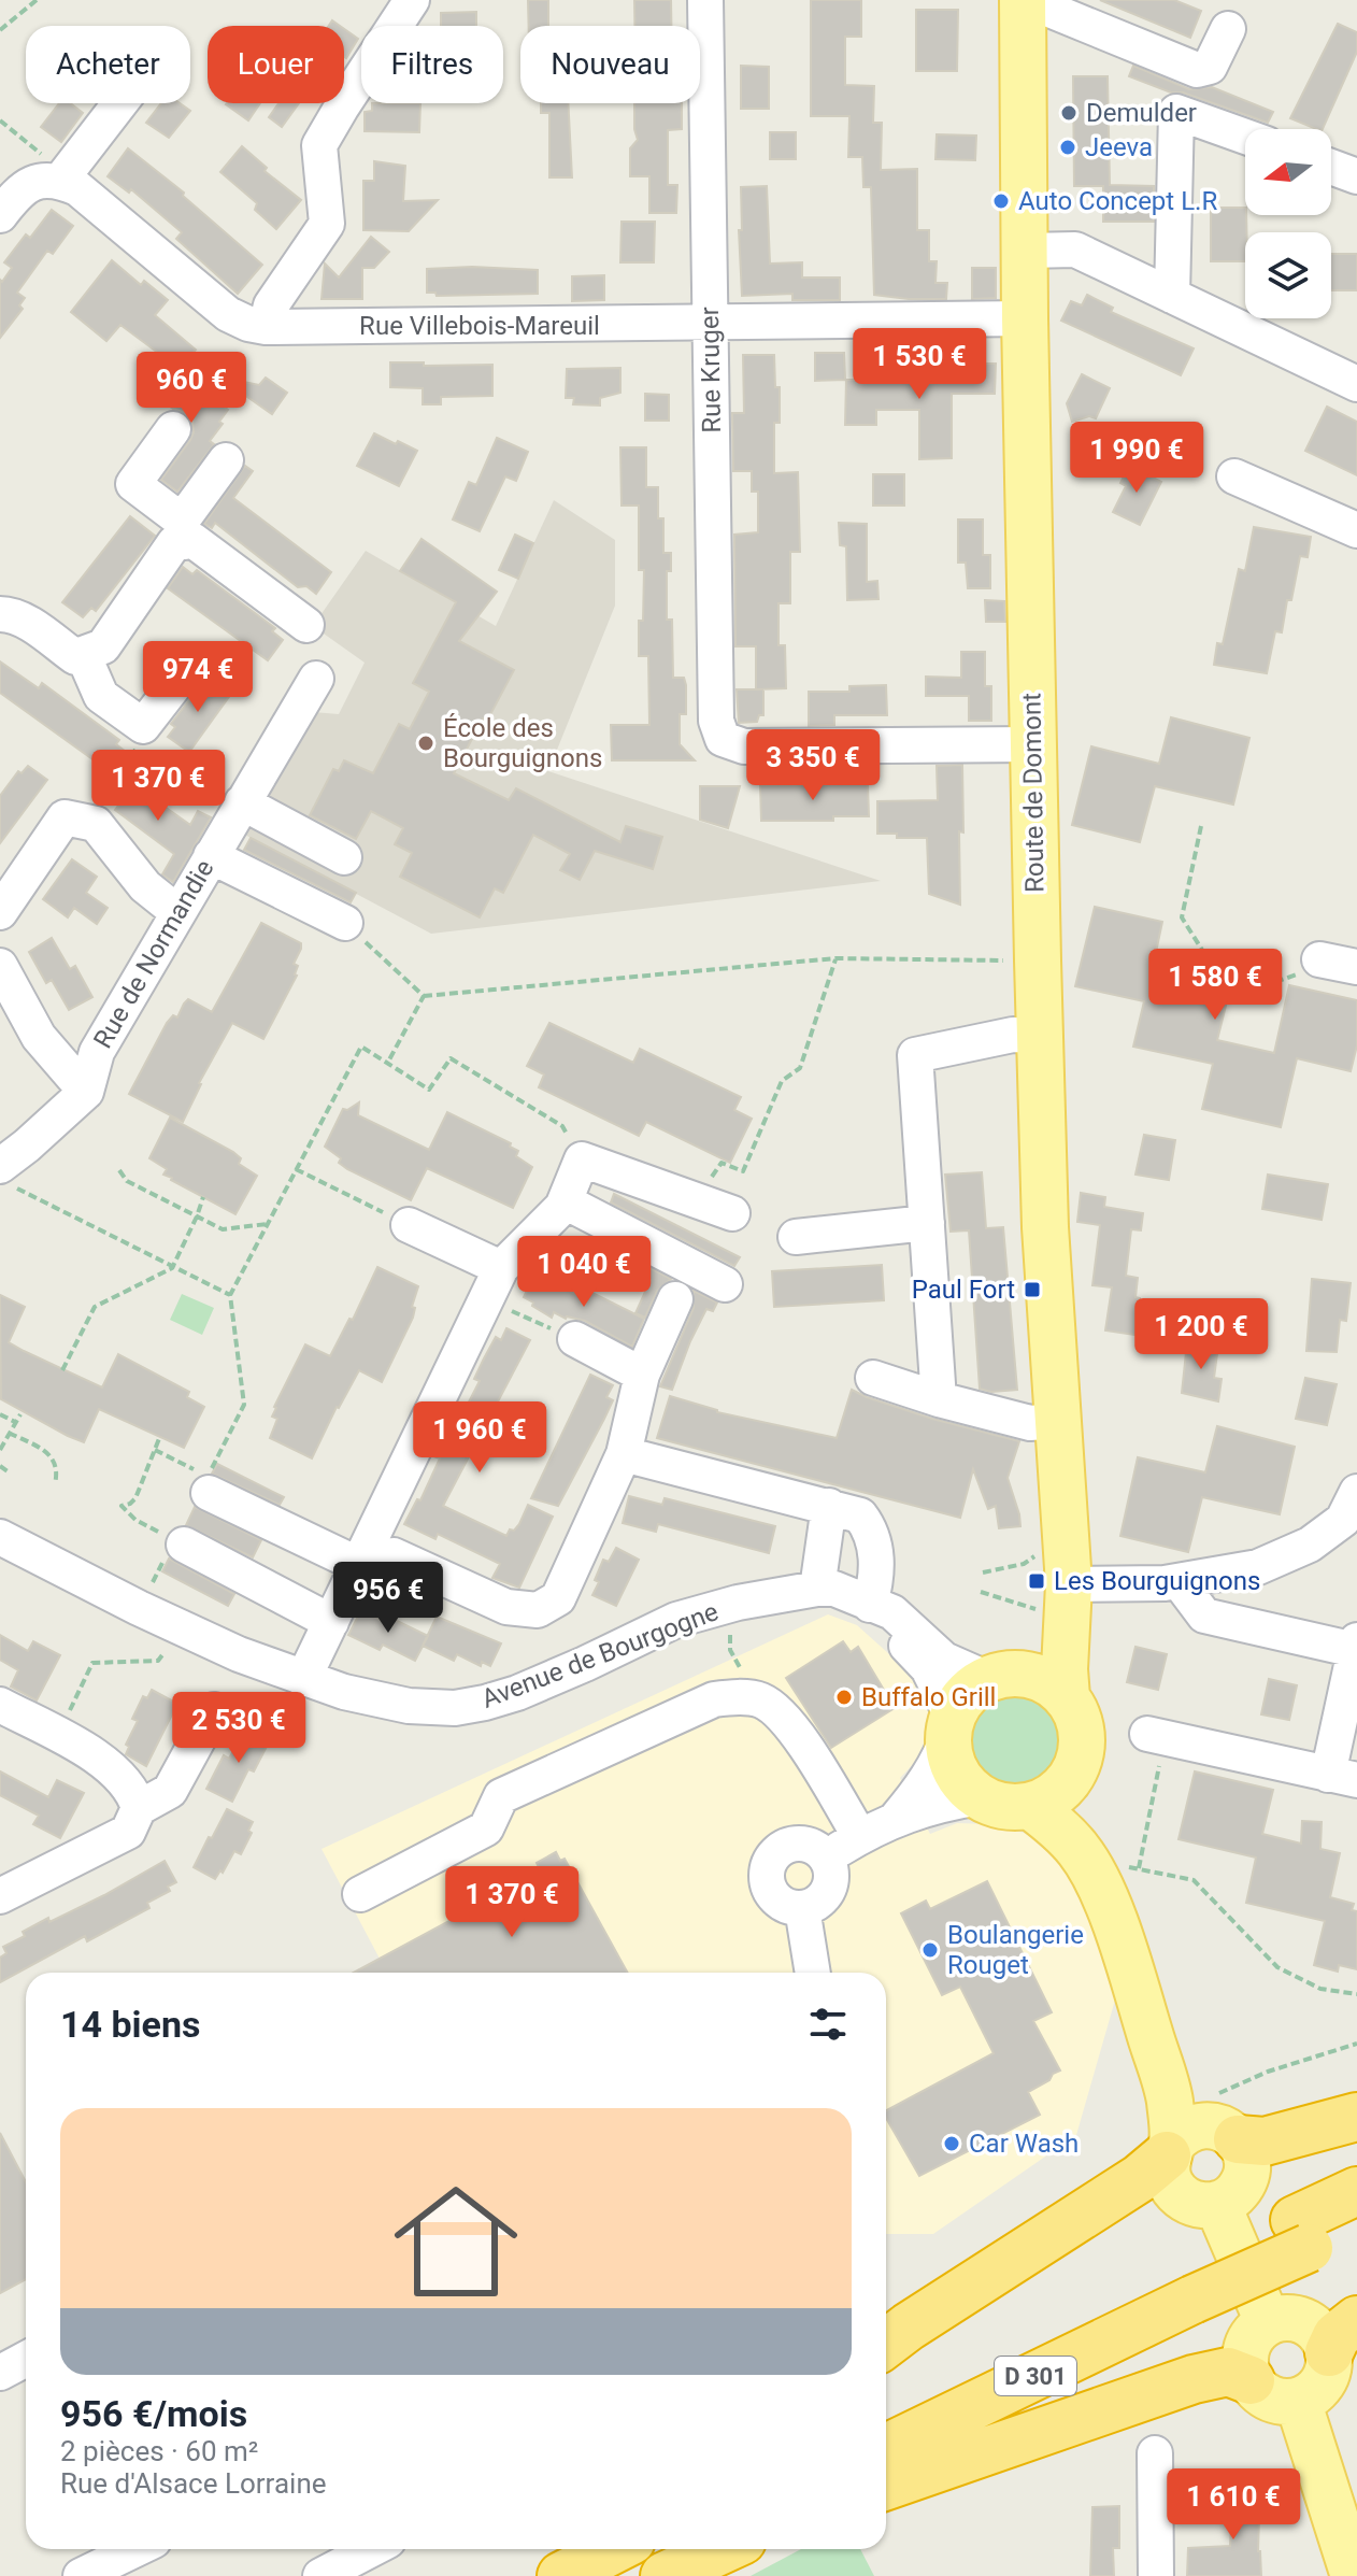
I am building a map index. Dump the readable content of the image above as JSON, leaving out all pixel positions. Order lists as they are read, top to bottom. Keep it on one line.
{"streets":{"highway":["D 301"],"main road":["Route de Domont"],"street":["Rue Villebois-Mareuil","Rue Kruger","Rue de Normandie","Avenue de Bourgogne"]},"crossings":[["Rue Villebois-Mareuil","Rue Kruger"],["Rue Villebois-Mareuil","Route de Domont"],["Rue Kruger","Route de Domont"],["Route de Domont","Avenue de Bourgogne"]],"places":{"other":["Demulder","Jeeva","Auto Concept L.R","École des Bourguignons","Buffalo Grill","Boulangerie Rouget","Car Wash"],"transit":["Paul Fort","Les Bourguignons"]},"north":"left","page":{"chip":["Acheter","Louer","Filtres","Nouveau"],"price":["1 530 €","960 €","1 990 €","974 €","3 350 €","1 370 €","1 580 €","1 040 €","1 200 €","1 960 €","956 €","2 530 €","1 370 €","1 610 €"],"heading":"14 biens","list":[{"name":"956 €/mois","note":"2 pièces · 60 m² · Rue d'Alsace Lorraine"}]}}
